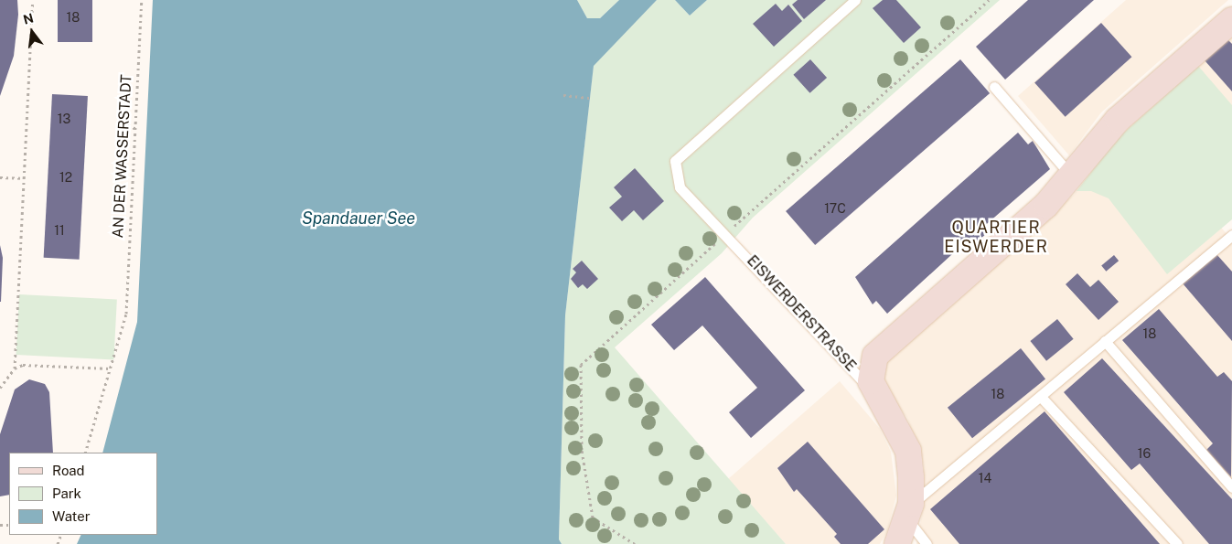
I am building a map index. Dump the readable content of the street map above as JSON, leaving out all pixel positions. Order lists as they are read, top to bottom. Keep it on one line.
{"streets":{"street":["EISWERDERSTRASSE"],"path":["AN DER WASSERSTADT"]},"districts":["QUARTIER EISWERDER"],"water":["Spandauer See"],"house_numbers":["18","13","12","17C","11","18","18","16","14"],"legend":["Road","Park","Water"],"north":"top"}
